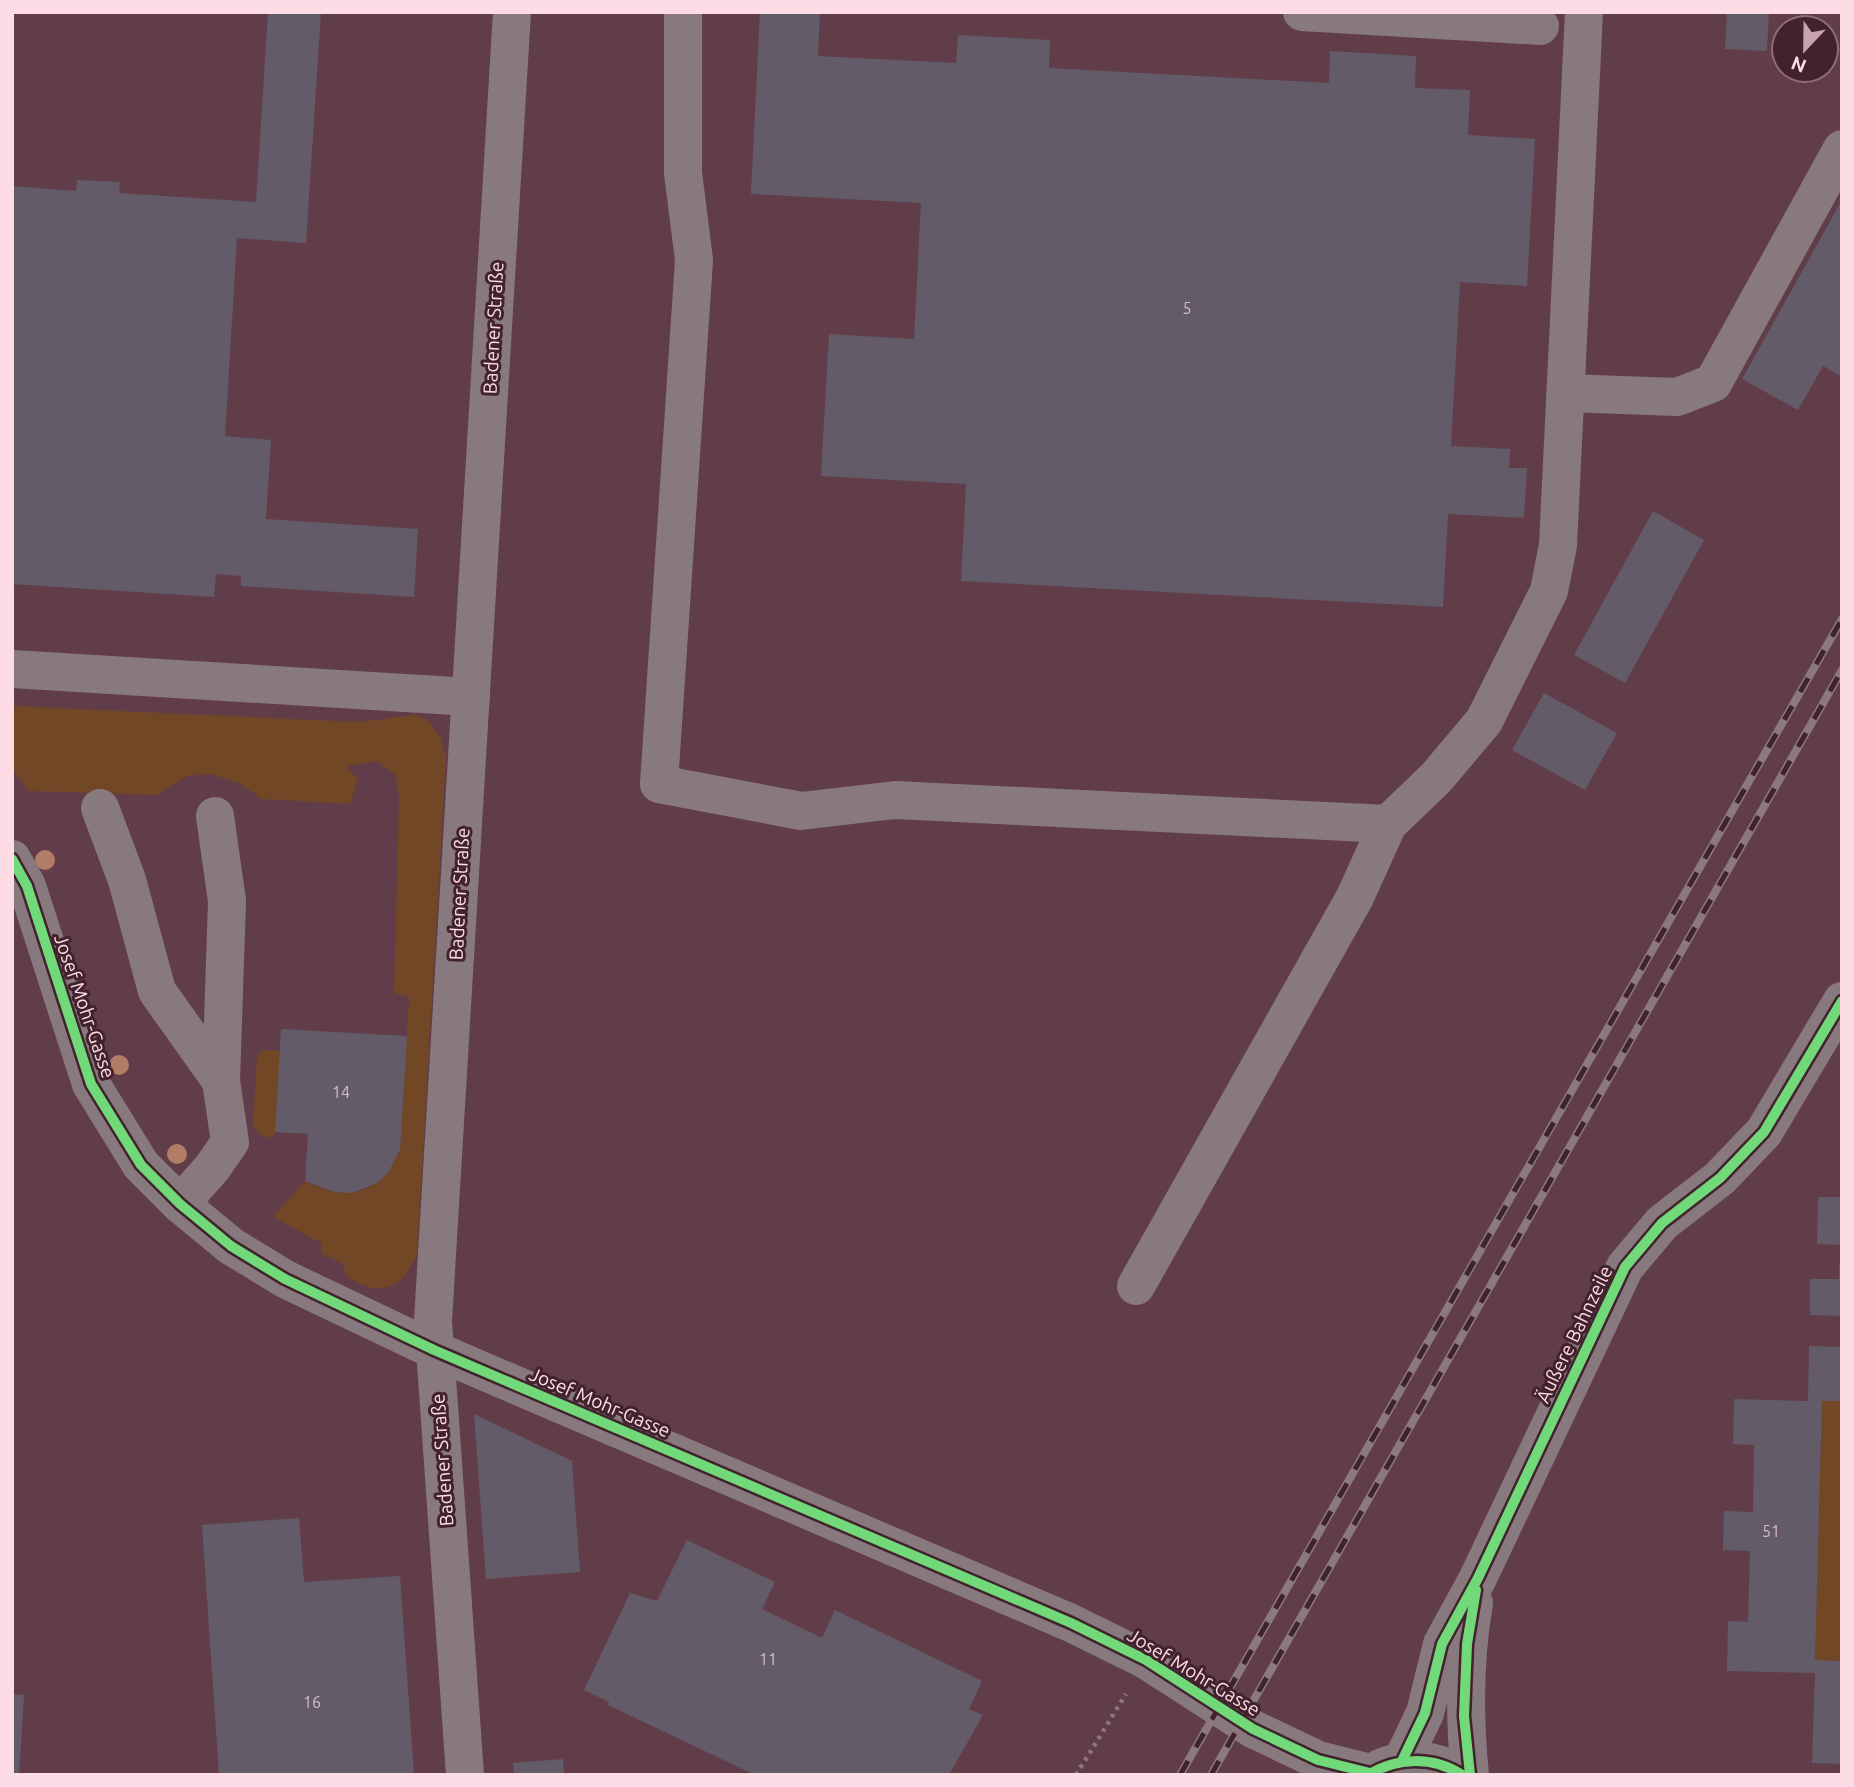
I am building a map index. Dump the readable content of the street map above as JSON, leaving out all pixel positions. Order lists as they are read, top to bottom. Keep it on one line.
{"streets":{"street":["Badener Straße","Josef Mohr-Gasse","Äußere Bahnzeile"]},"crossings":[["Badener Straße","Josef Mohr-Gasse"],["Josef Mohr-Gasse","Äußere Bahnzeile"]],"house_numbers":["5","14","51","11","16"],"north":"bottom"}
